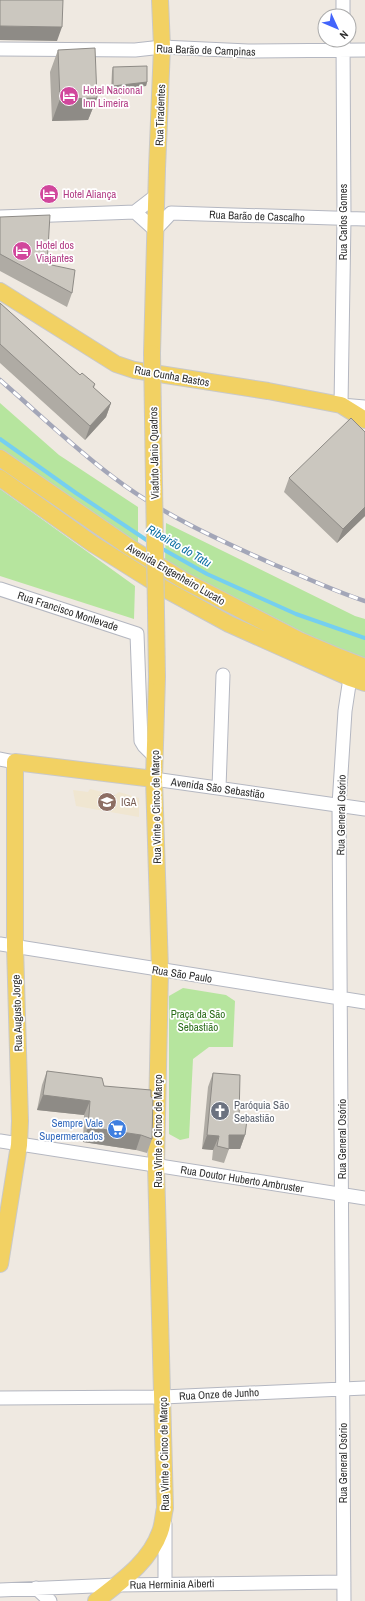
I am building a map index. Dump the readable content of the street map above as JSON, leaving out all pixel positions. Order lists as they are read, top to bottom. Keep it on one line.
{"streets":{"main road":["Rua Tiradentes","Rua Cunha Bastos","Viaduto Jânio Quadros","Avenida Engenheiro Lucato","Avenida São Sebastião","Rua Vinte e Cinco de Março","Rua Augusto Jorge"],"street":["Rua Barão de Campinas","Rua Barão de Cascalho","Rua Carlos Gomes","Rua Francisco Monlevade","Rua General Osório","Rua São Paulo","Rua Doutor Huberto Ambruster","Rua Onze de Junho","Rua Herminia Aiberti"]},"crossings":[["Rua Barão de Campinas","Rua Tiradentes"],["Rua Tiradentes","Rua Barão de Cascalho"],["Rua Tiradentes","Viaduto Jânio Quadros"],["Rua Barão de Cascalho","Rua Carlos Gomes"],["Rua Barão de Cascalho","Viaduto Jânio Quadros"],["Rua Carlos Gomes","Rua Cunha Bastos"],["Viaduto Jânio Quadros","Rua Vinte e Cinco de Março"],["Avenida Engenheiro Lucato","Rua General Osório"],["Rua Francisco Monlevade","Rua Vinte e Cinco de Março"],["Avenida São Sebastião","Rua Vinte e Cinco de Março"],["Avenida São Sebastião","Rua General Osório"],["Avenida São Sebastião","Rua Augusto Jorge"],["Rua Vinte e Cinco de Março","Rua São Paulo"],["Rua Vinte e Cinco de Março","Rua Doutor Huberto Ambruster"],["Rua Vinte e Cinco de Março","Rua Onze de Junho"],["Rua Vinte e Cinco de Março","Rua Herminia Aiberti"],["Rua General Osório","Rua São Paulo"],["Rua General Osório","Rua Doutor Huberto Ambruster"],["Rua General Osório","Rua Onze de Junho"],["Rua General Osório","Rua Herminia Aiberti"],["Rua São Paulo","Rua Augusto Jorge"],["Rua Augusto Jorge","Rua Doutor Huberto Ambruster"]],"water":["Ribeirão do Tatu"],"parks":["Praça da São Sebastião"],"places":{"hotel":["Hotel Nacional Inn Limeira","Hotel Aliança","Hotel dos Viajantes"],"school or university":["IGA"],"church":["Paróquia São Sebastião"],"supermarket":["Sempre Vale Supermercados"]},"north":"bottom right"}
